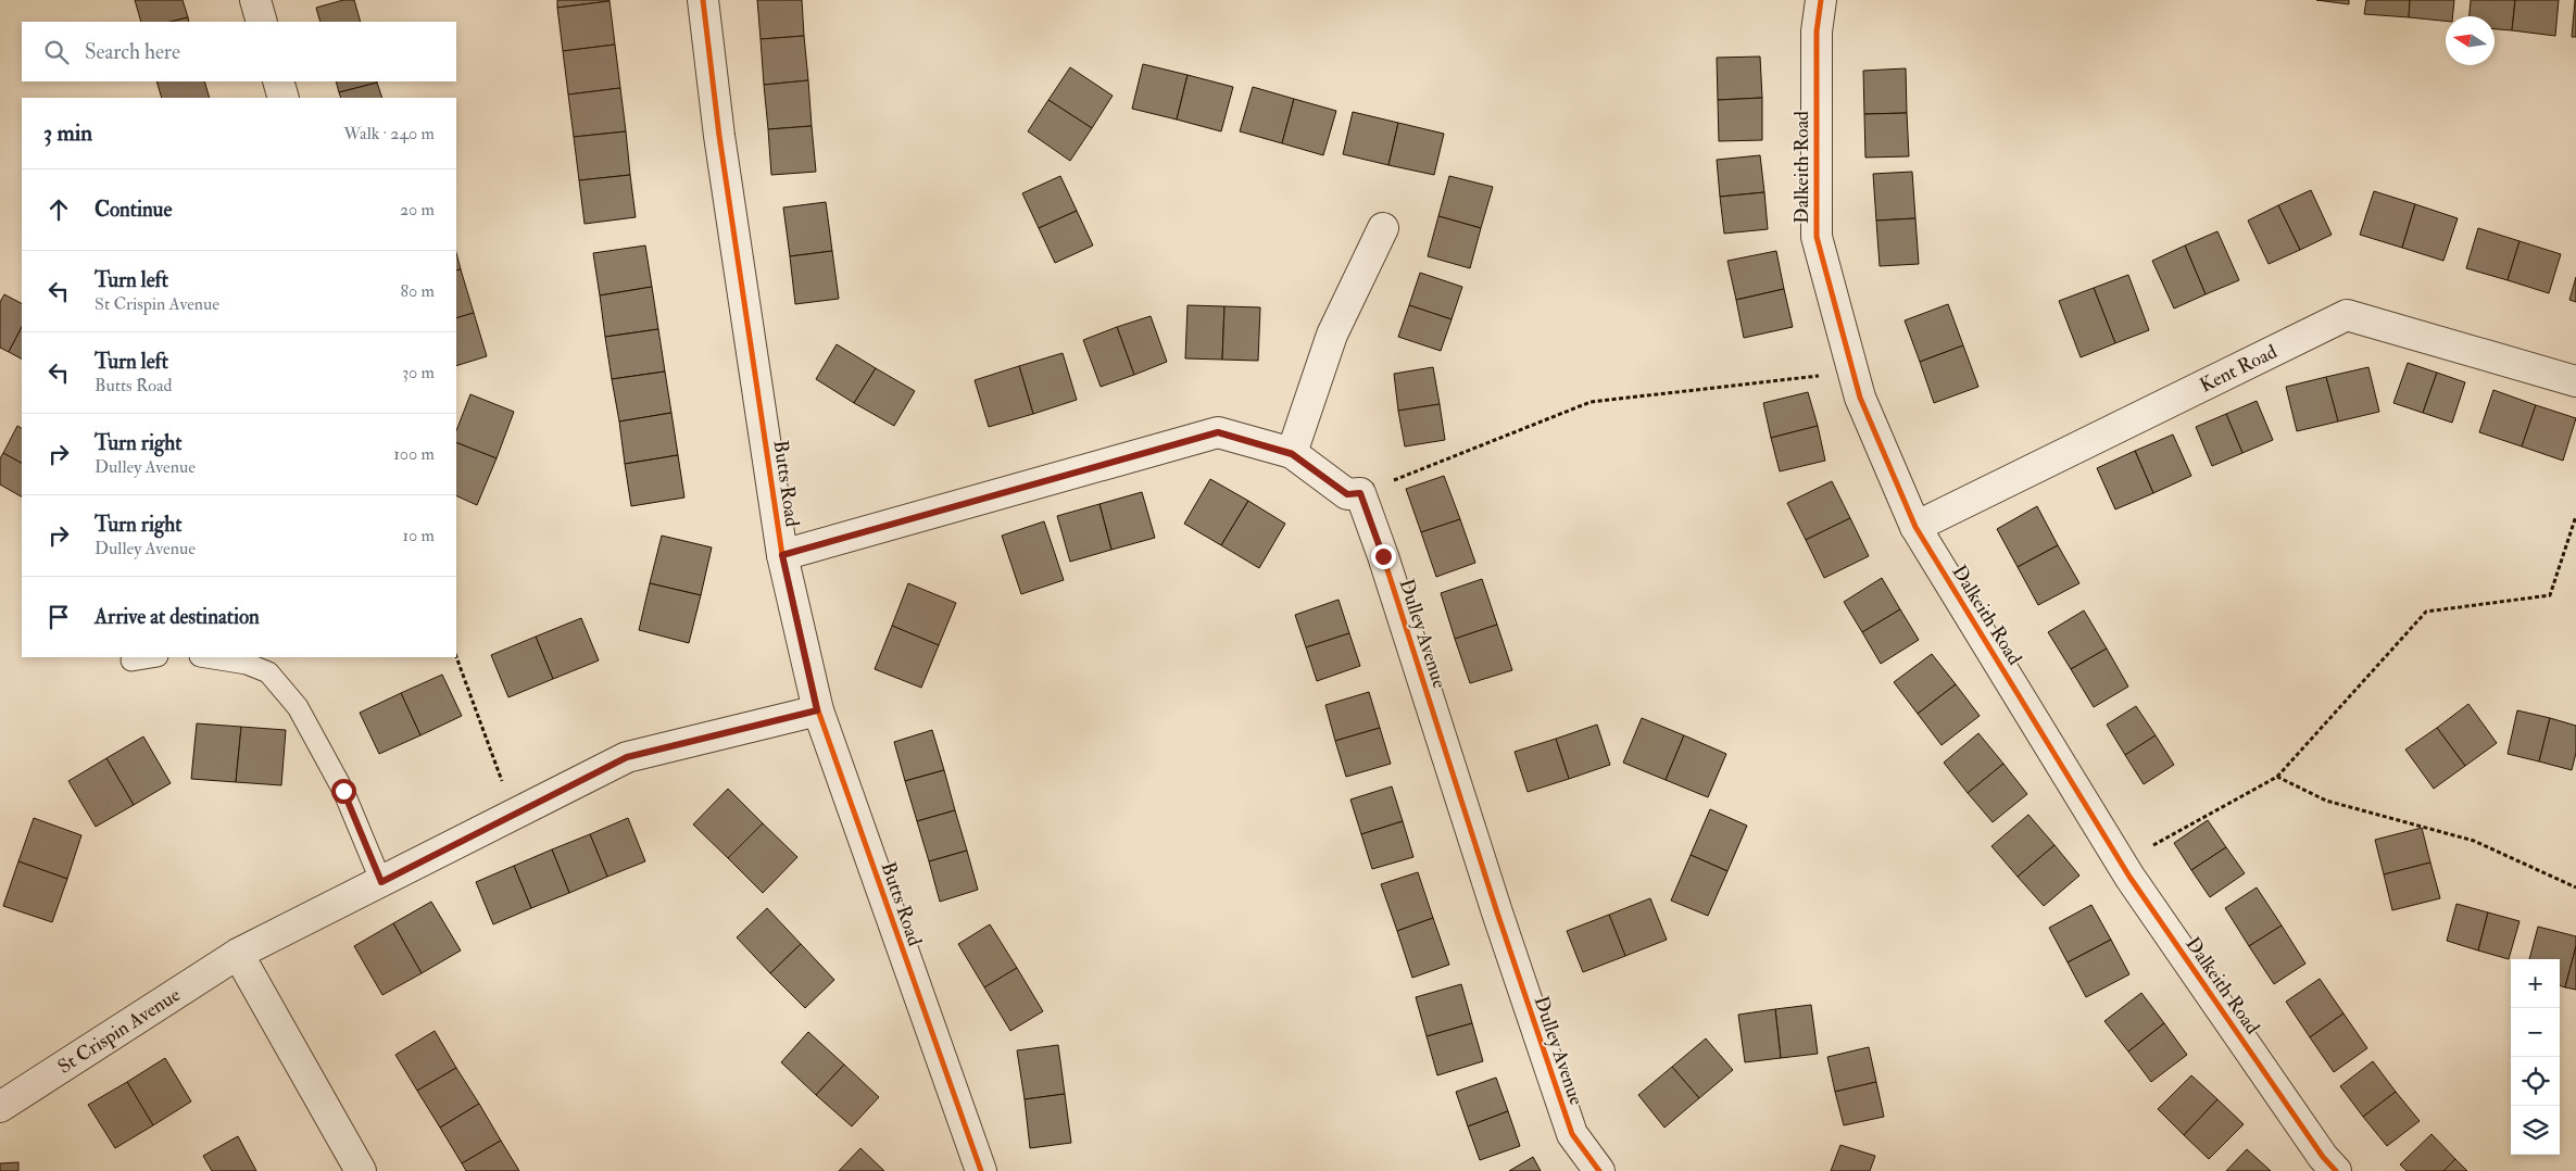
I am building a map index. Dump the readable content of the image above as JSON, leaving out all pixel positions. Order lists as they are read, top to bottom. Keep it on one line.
{"streets":{"street":["Dalkeith Road","Kent Road","Butts Road","Dulley Avenue","St Crispin Avenue"]},"crossings":[["Dalkeith Road","Kent Road"],["Butts Road","St Crispin Avenue"]],"north":"left","page":{"search":"Search here","heading":["3 min","Walk · 240 m"],"list":[["Continue","20 m"],["Turn left","St Crispin Avenue","80 m"],["Turn left","Butts Road","30 m"],["Turn right","Dulley Avenue","100 m"],["Turn right","Dulley Avenue","10 m"],"Arrive at destination"],"map_buttons":["+","−"]}}
